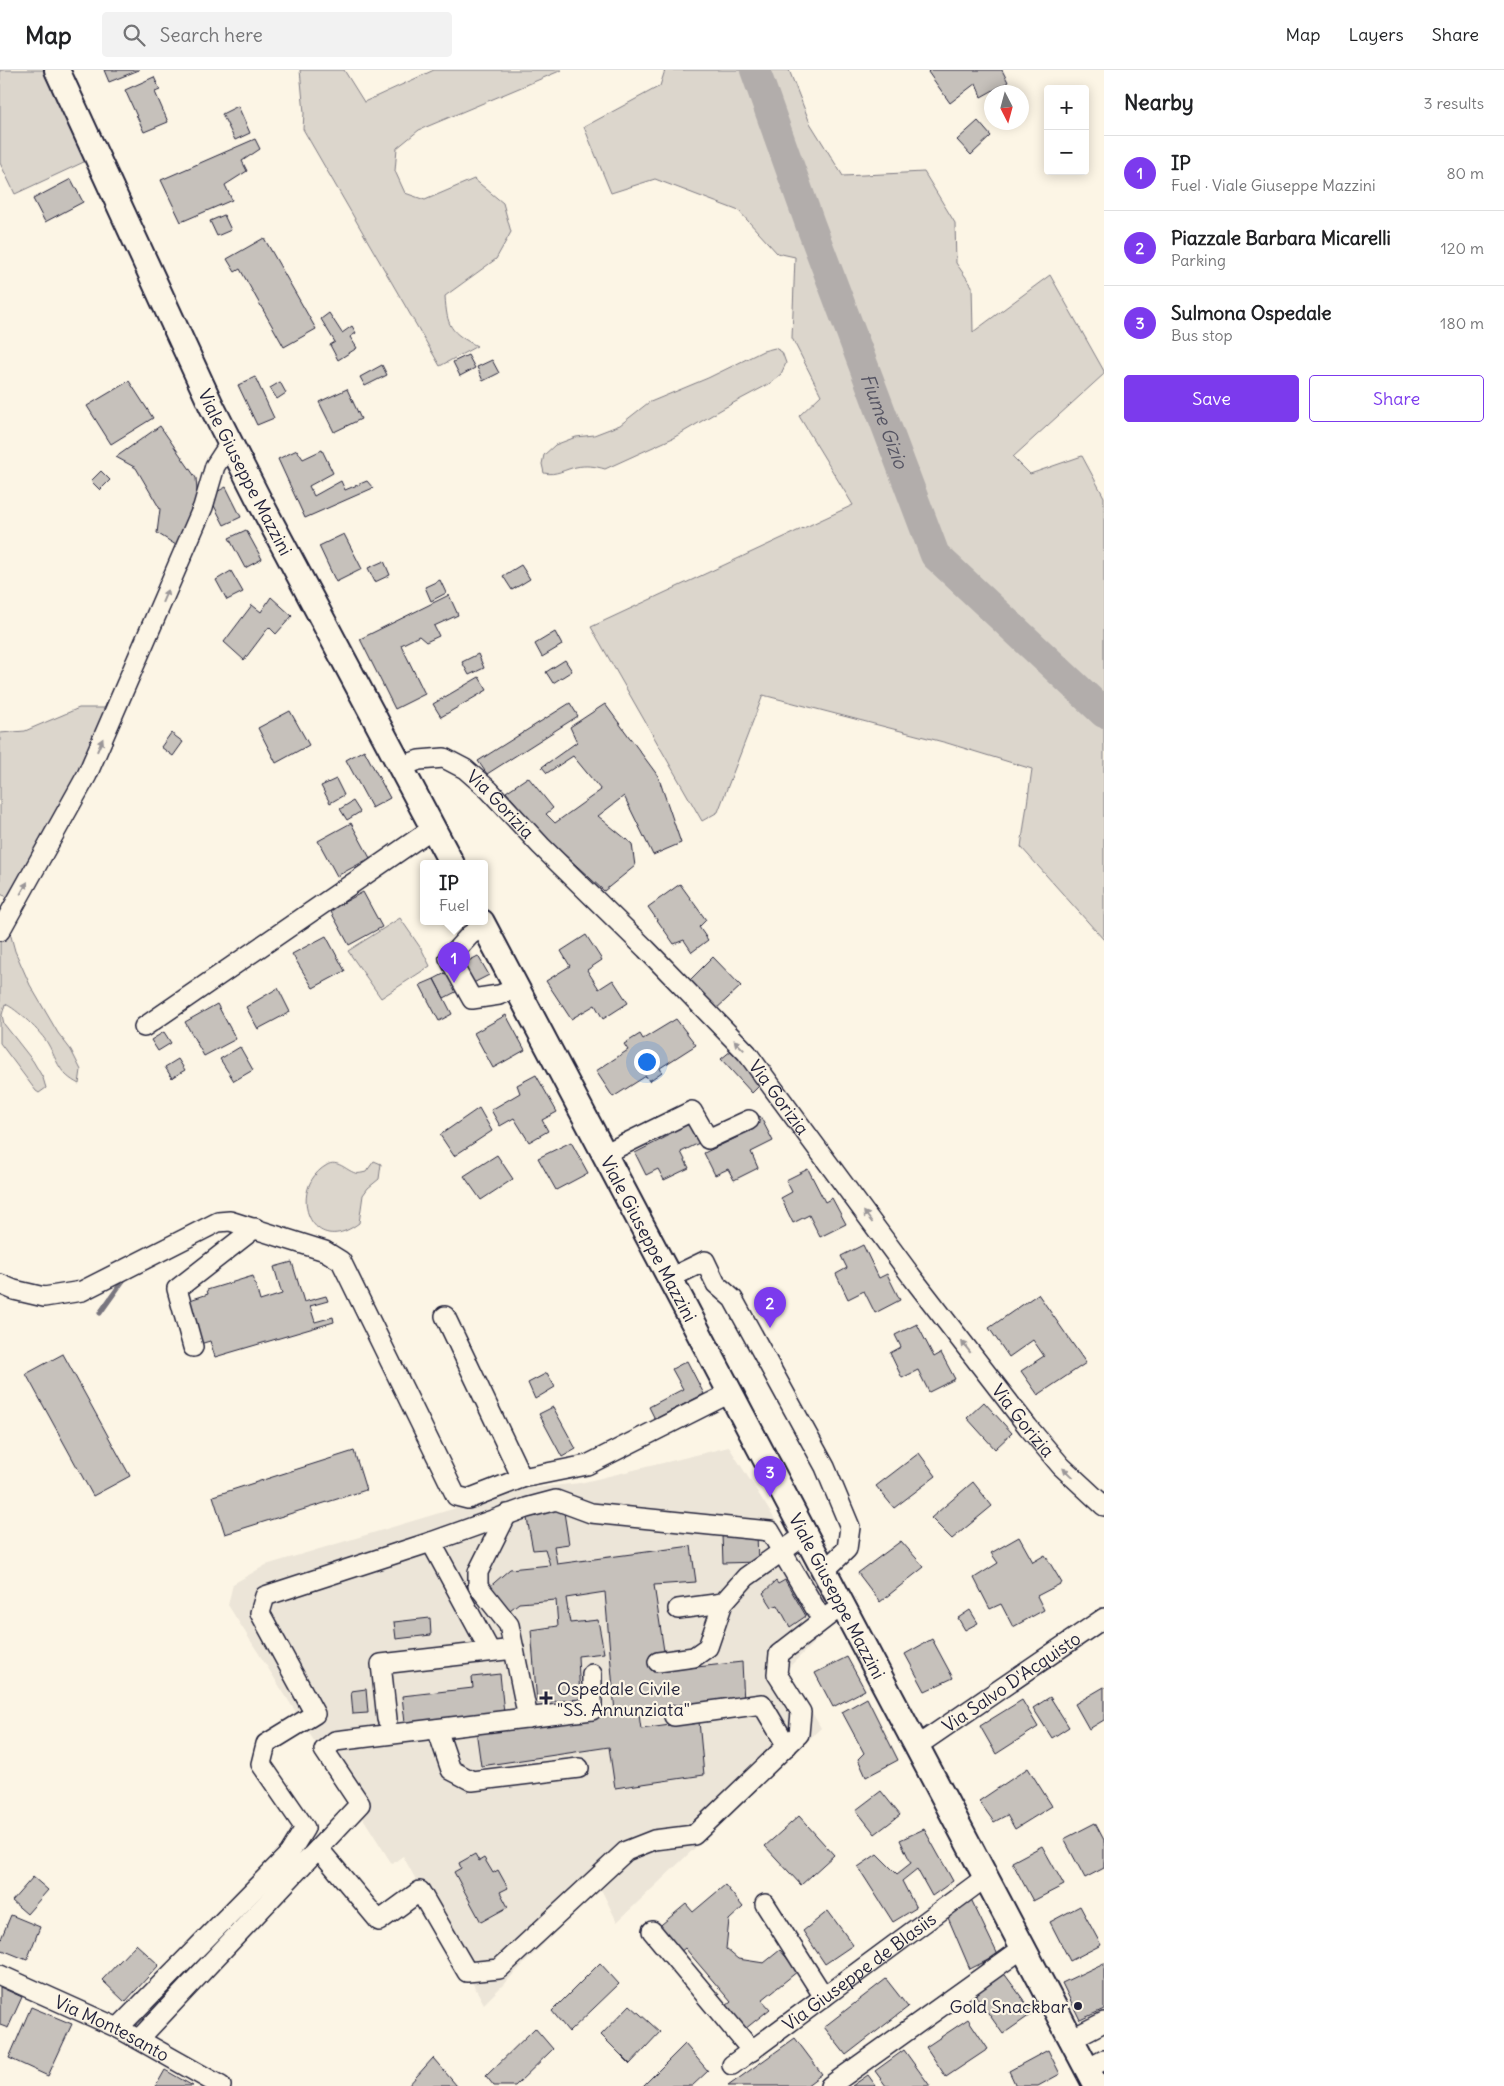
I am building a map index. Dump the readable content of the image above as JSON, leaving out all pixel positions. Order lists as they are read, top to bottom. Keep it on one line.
{"streets":{"main road":["Viale Giuseppe Mazzini"],"street":["Via Gorizia","Via Salvo D'Acquisto","Via Giuseppe de Blasiis","Via Montesanto"]},"crossings":[["Viale Giuseppe Mazzini","Via Gorizia"],["Viale Giuseppe Mazzini","Via Salvo D'Acquisto"],["Viale Giuseppe Mazzini","Via Giuseppe de Blasiis"]],"one_way":["Via Gorizia"],"water":["Fiume Gizio"],"places":{"health":["Ospedale Civile \"SS. Annunziata\""],"other":["Gold Snackbar"]},"north":"bottom","page":{"header":"Map","search":"Search here","nav":["Map","Layers","Share"],"heading":["Nearby","3 results"],"map_buttons":["+","−"],"list":[{"mark":"1","name":"IP","note":"Fuel · Viale Giuseppe Mazzini","value":"80 m"},{"mark":"2","name":"Piazzale Barbara Micarelli","note":"Parking","value":"120 m"},{"mark":"3","name":"Sulmona Ospedale","note":"Bus stop","value":"180 m"}],"buttons":["Save","Share"],"popup":["IP","Fuel"],"pins":["1","2","3"]}}
